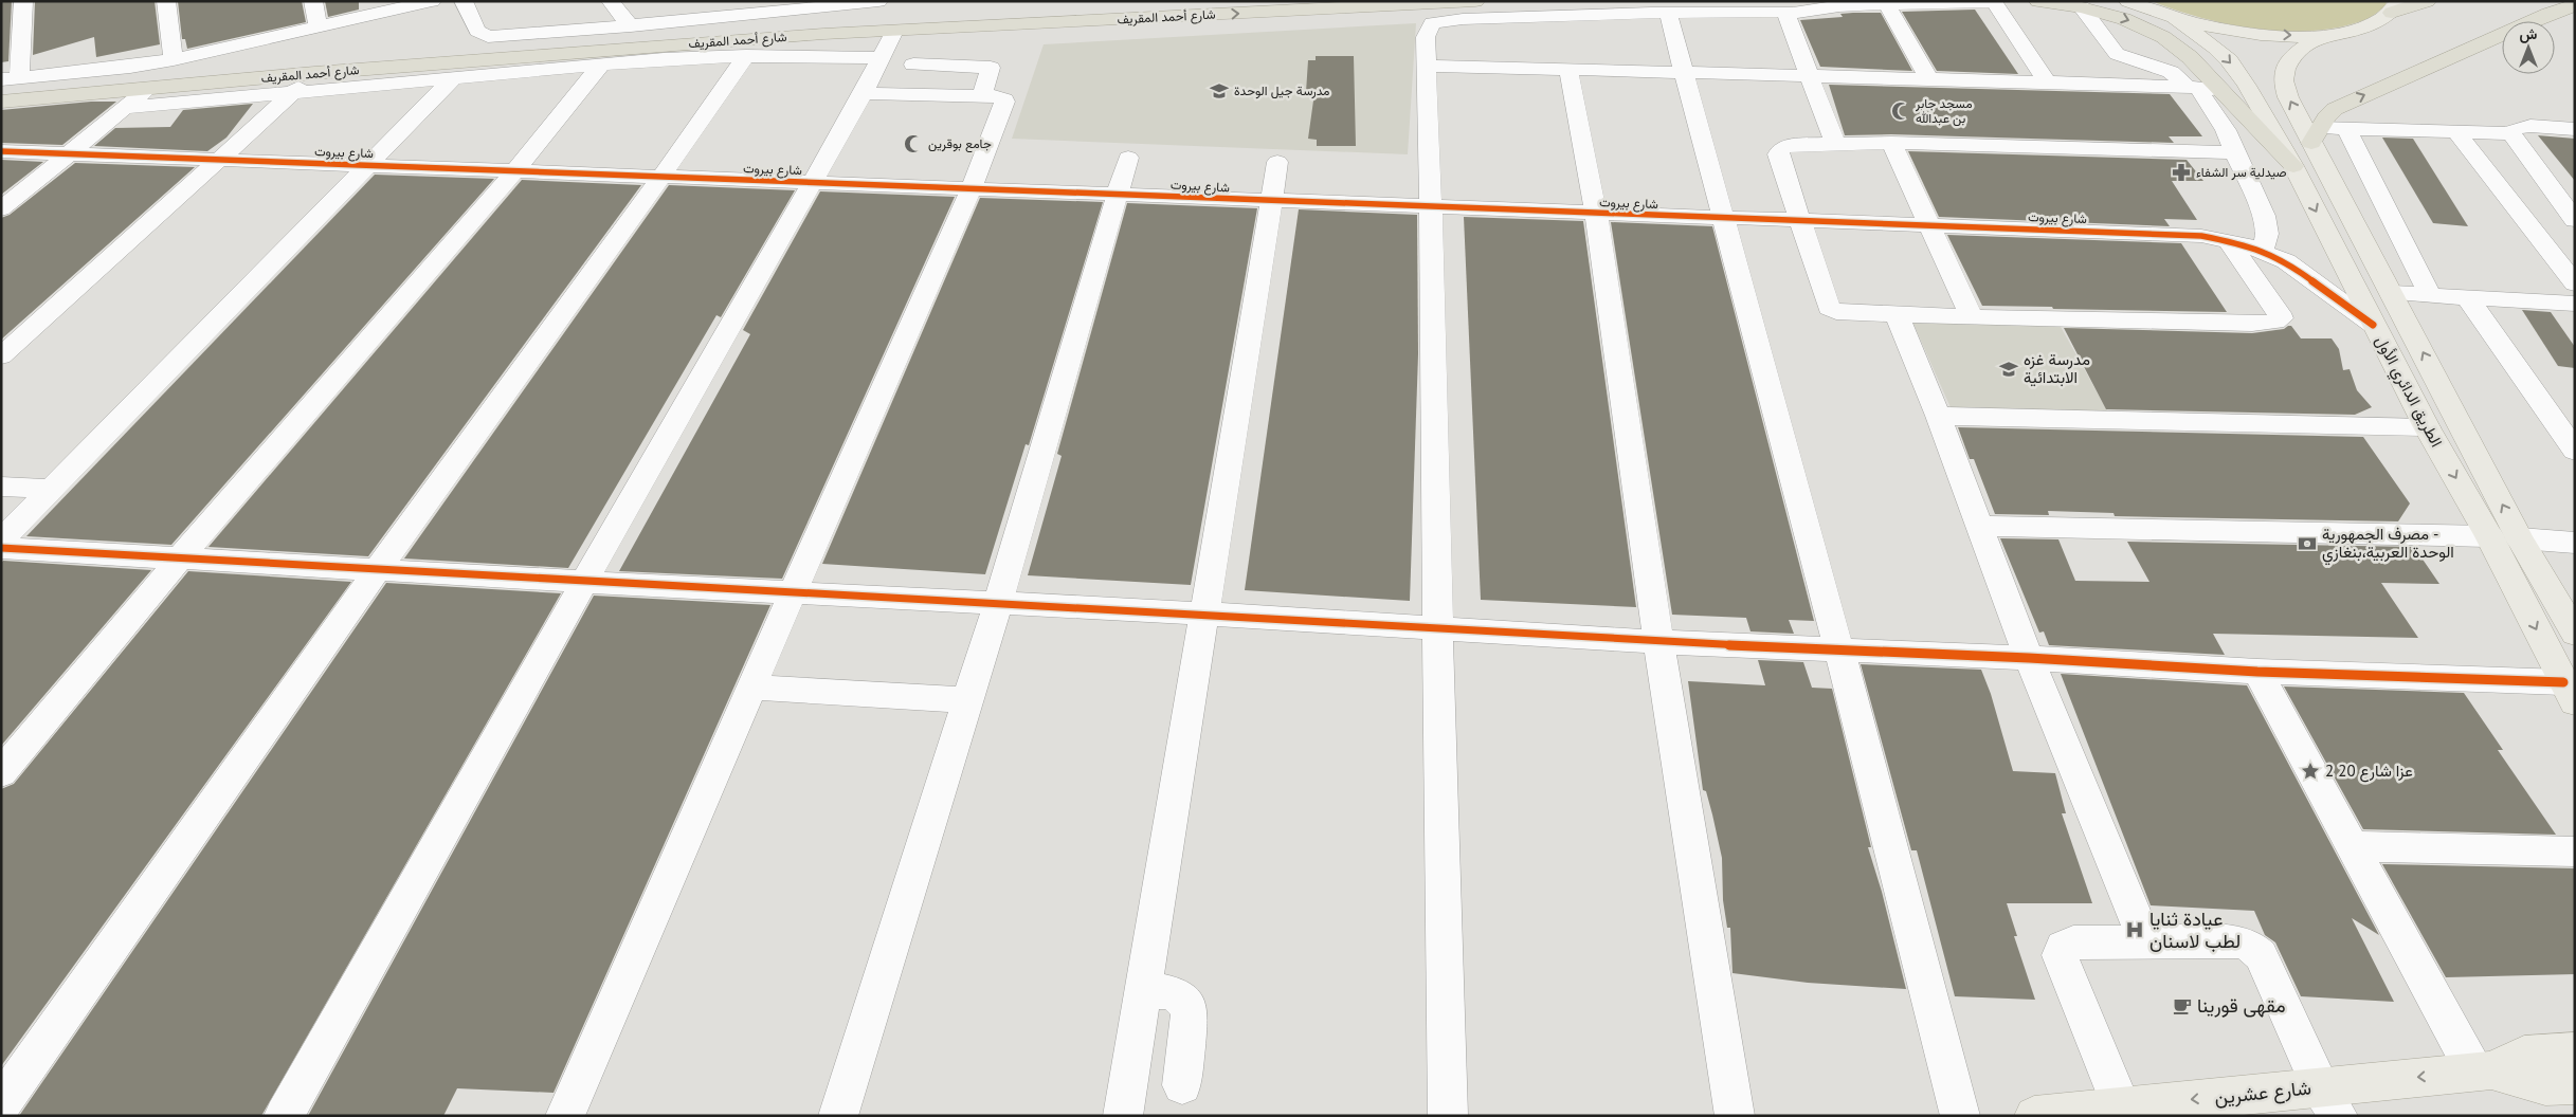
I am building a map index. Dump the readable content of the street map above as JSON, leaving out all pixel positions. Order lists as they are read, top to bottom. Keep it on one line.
{"streets":{"highway":["شارع أحمد المقريف"],"main road":["الطريق الدائري الأول","شارع عشرين"],"street":["شارع بيروت"]},"crossings":[["شارع بيروت","الطريق الدائري الأول"]],"one_way":["شارع عشرين"],"places":{"school or university":["مدرسة جيل الوحدة","مدرسة غزه الابتدائية"],"mosque":["مسجد جابر بن عبدالله","جامع بوقرين"],"pharmacy":["صيدلية سر الشفاء"],"bank":["مصرف الجمهورية - الوحدة العربية،بنغازي"],"place":["عزا شارع 20 2"],"hospital":["عيادة ثنايا لطب لاسنان"],"cafe":["مقهى قورينا"]},"north":"top"}
